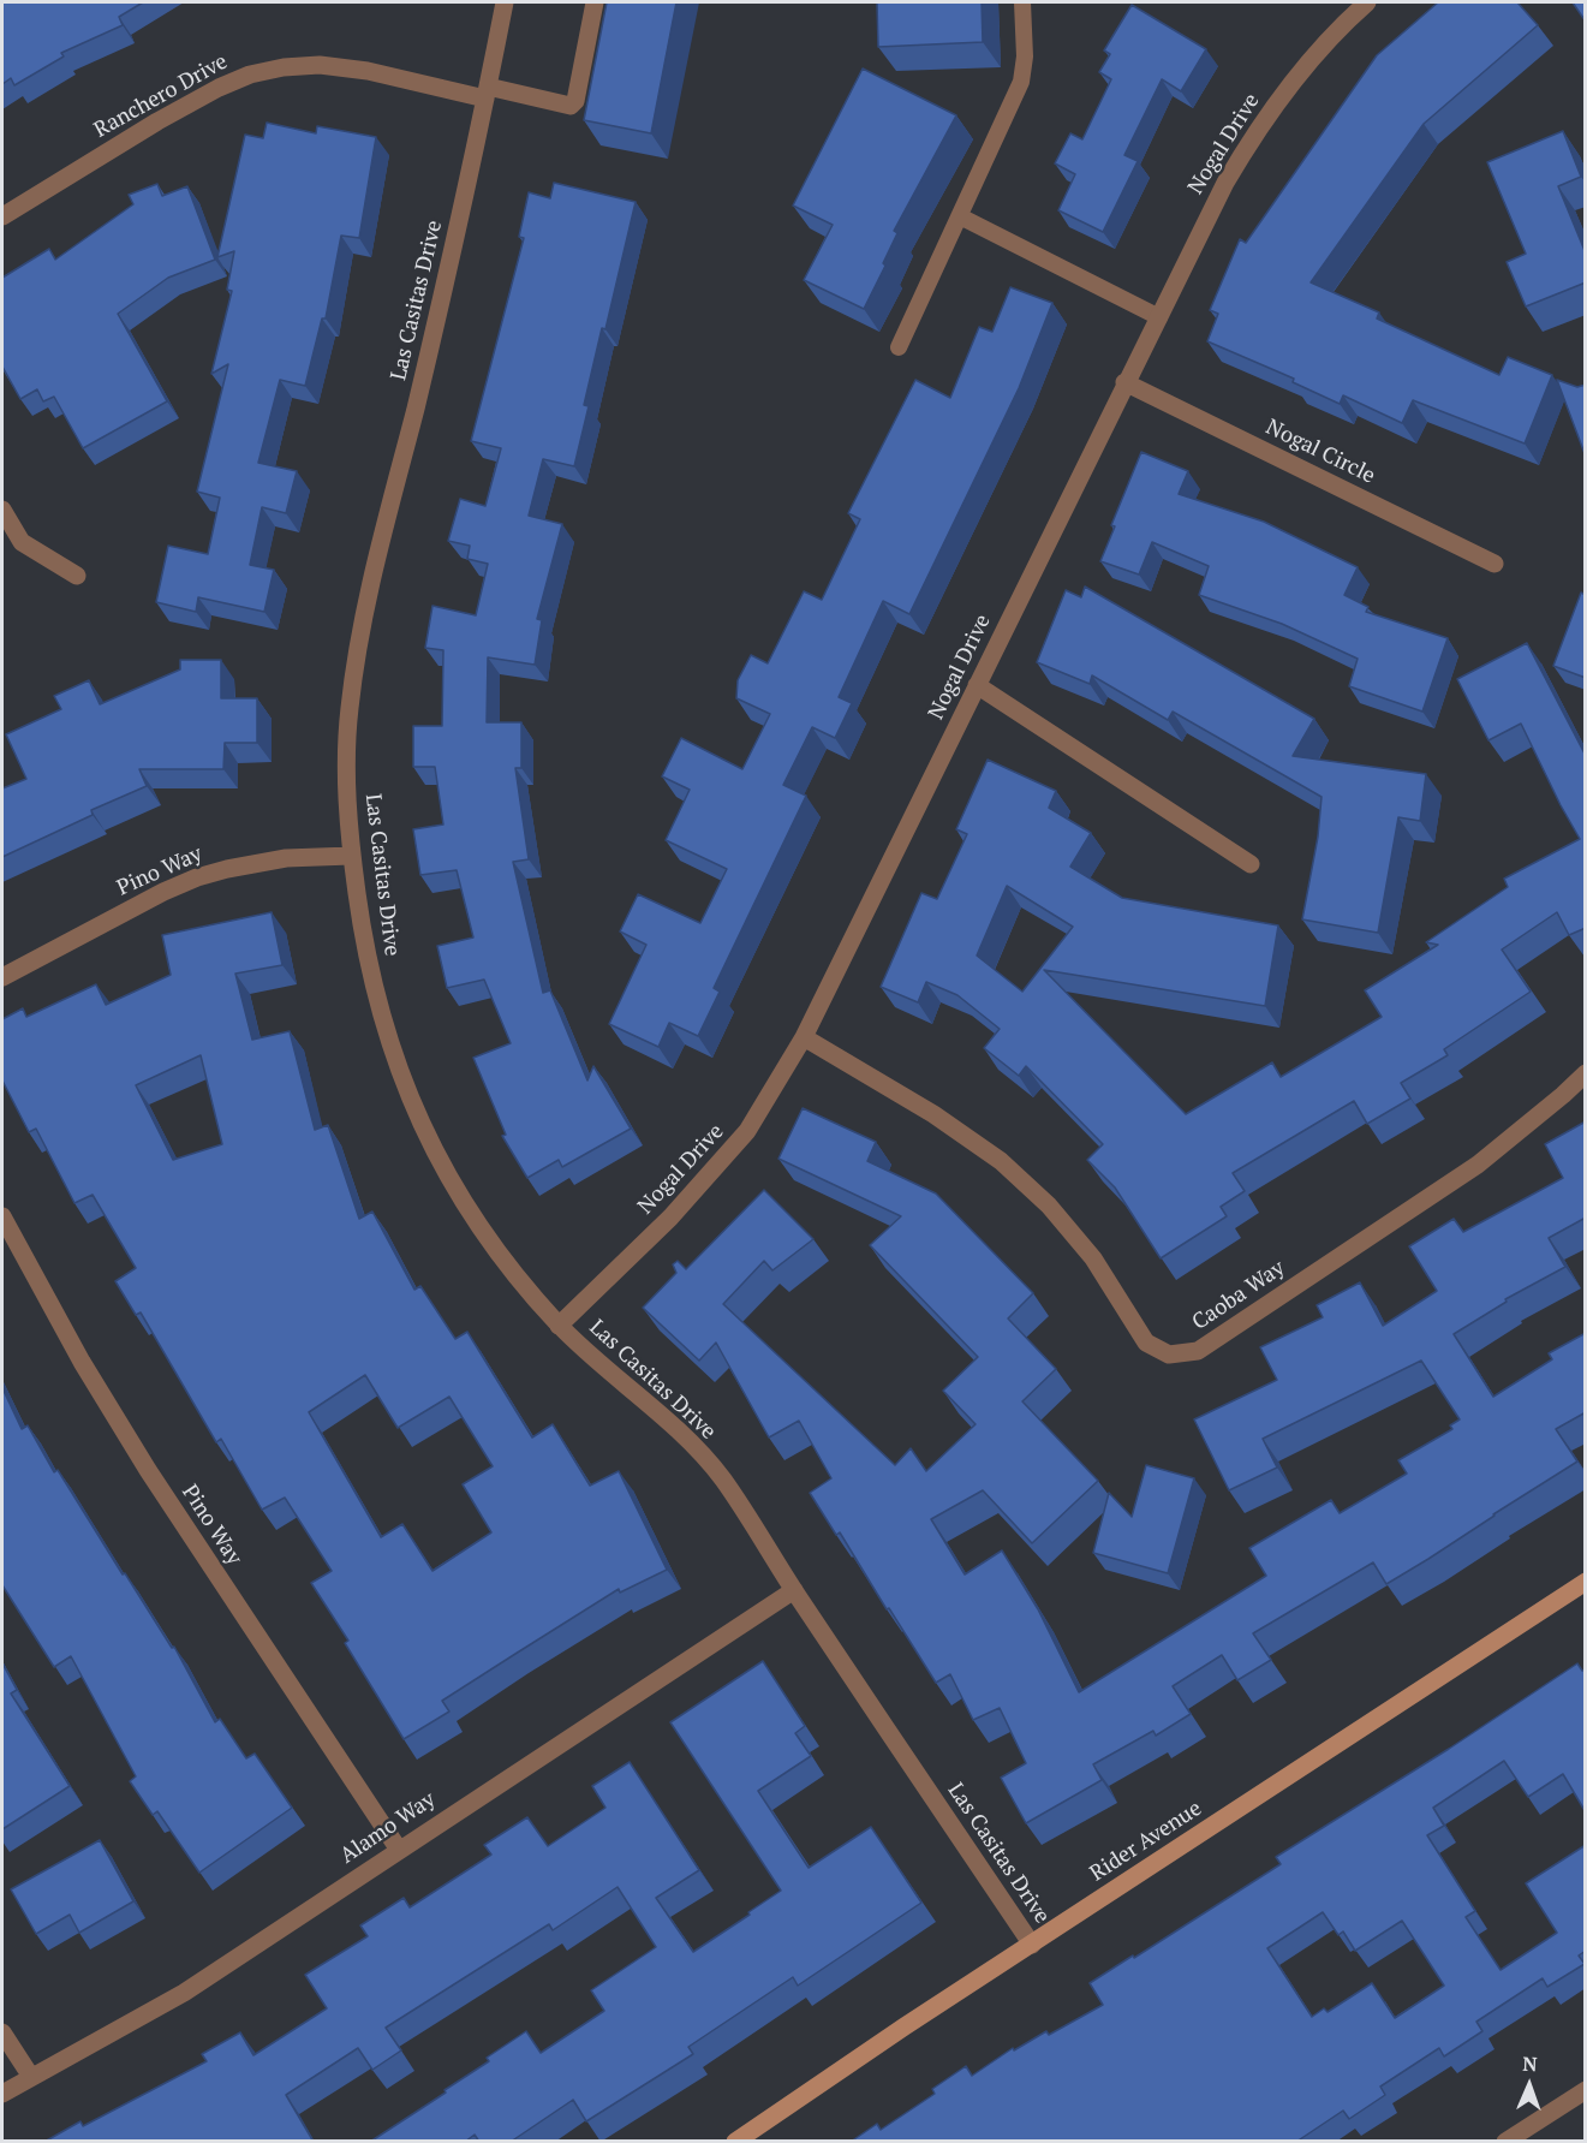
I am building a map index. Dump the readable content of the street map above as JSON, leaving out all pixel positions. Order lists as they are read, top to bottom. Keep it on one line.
{"streets":{"street":["Ranchero Drive","Nogal Drive","Las Casitas Drive","Nogal Circle","Pino Way","Caoba Way","Alamo Way","Rider Avenue"]},"crossings":[["Ranchero Drive","Las Casitas Drive"],["Nogal Drive","Las Casitas Drive"],["Nogal Drive","Nogal Circle"],["Nogal Drive","Caoba Way"],["Las Casitas Drive","Pino Way"],["Las Casitas Drive","Alamo Way"],["Las Casitas Drive","Rider Avenue"],["Pino Way","Alamo Way"]],"north":"top"}
